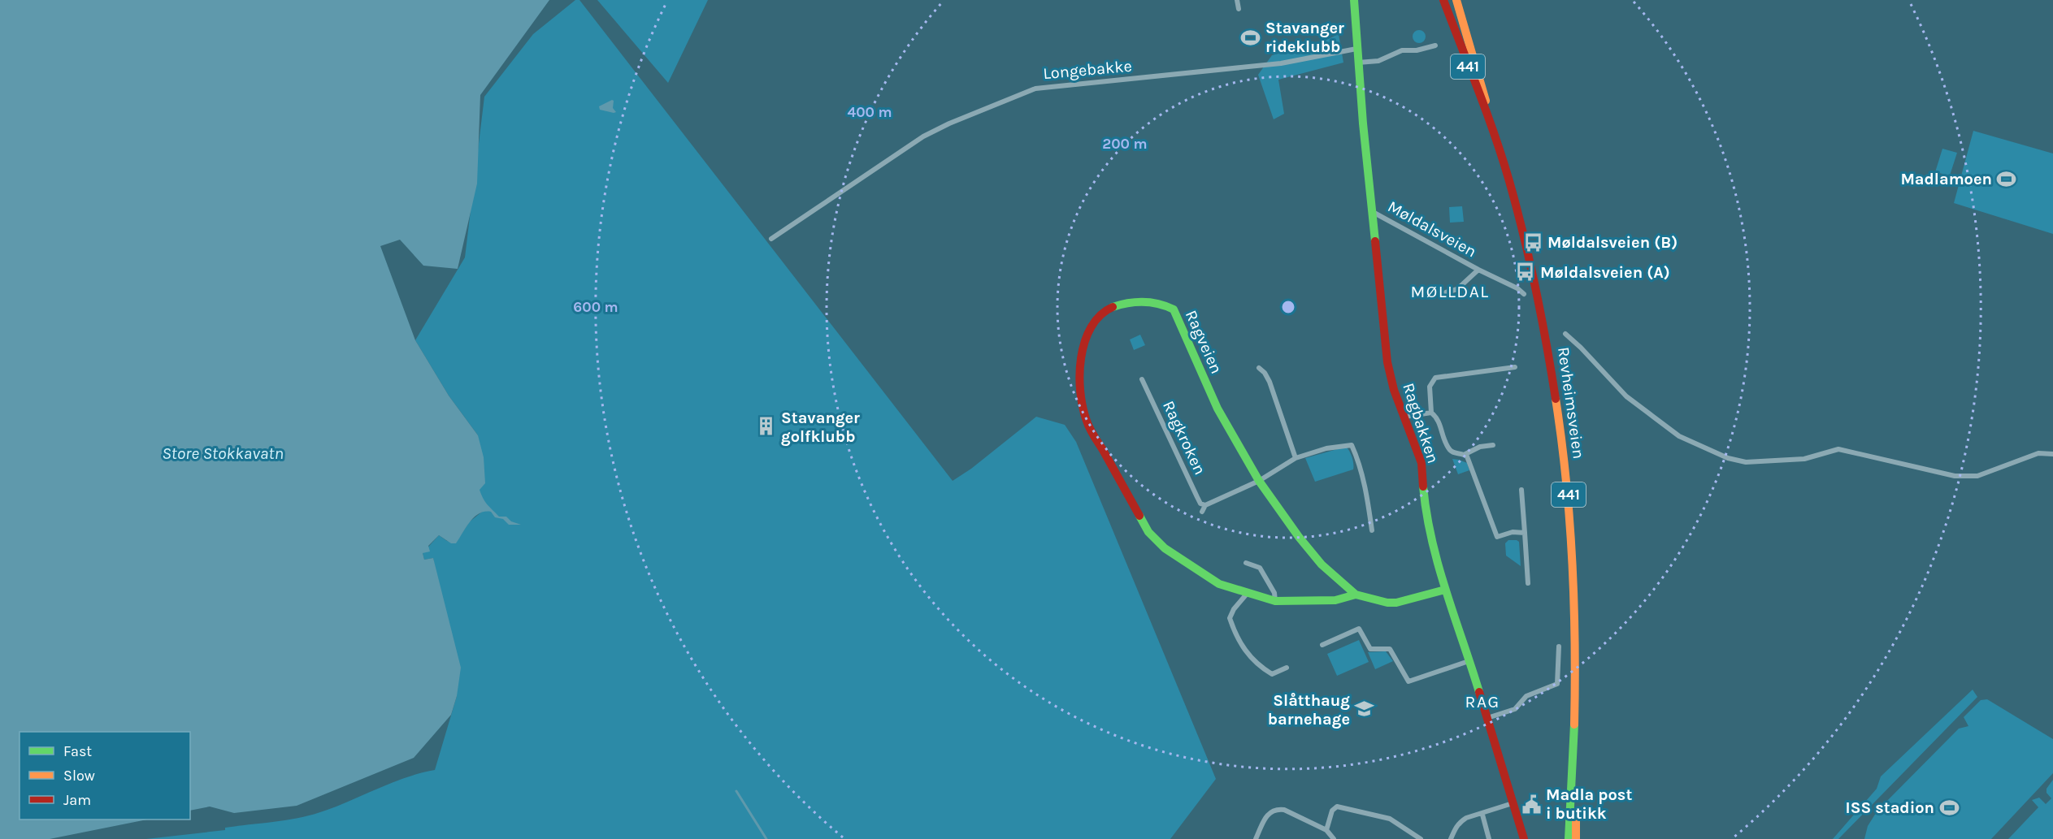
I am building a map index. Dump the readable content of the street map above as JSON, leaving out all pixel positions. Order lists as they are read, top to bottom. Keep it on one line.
{"streets":{"street":["441","Longebakke","Møldalsveien","Ragveien","Revheimsveien","Ragbakken","Ragkroken"]},"crossings":[["Longebakke","Ragbakken"],["Møldalsveien","Ragbakken"],["Ragveien","Ragbakken"]],"districts":["MØLLDAL","RAG"],"water":["Store Stokkavatn"],"places":{"sports":["Stavanger rideklubb","Madlamoen","ISS stadion"],"bus stop":["Møldalsveien (B)","Møldalsveien (A)"],"building":["Stavanger golfklubb"],"school or university":["Slåtthaug barnehage"],"public building":["Madla post i butikk"]},"legend":["Fast","Slow","Jam"],"rings":["400 m","200 m","600 m"]}
